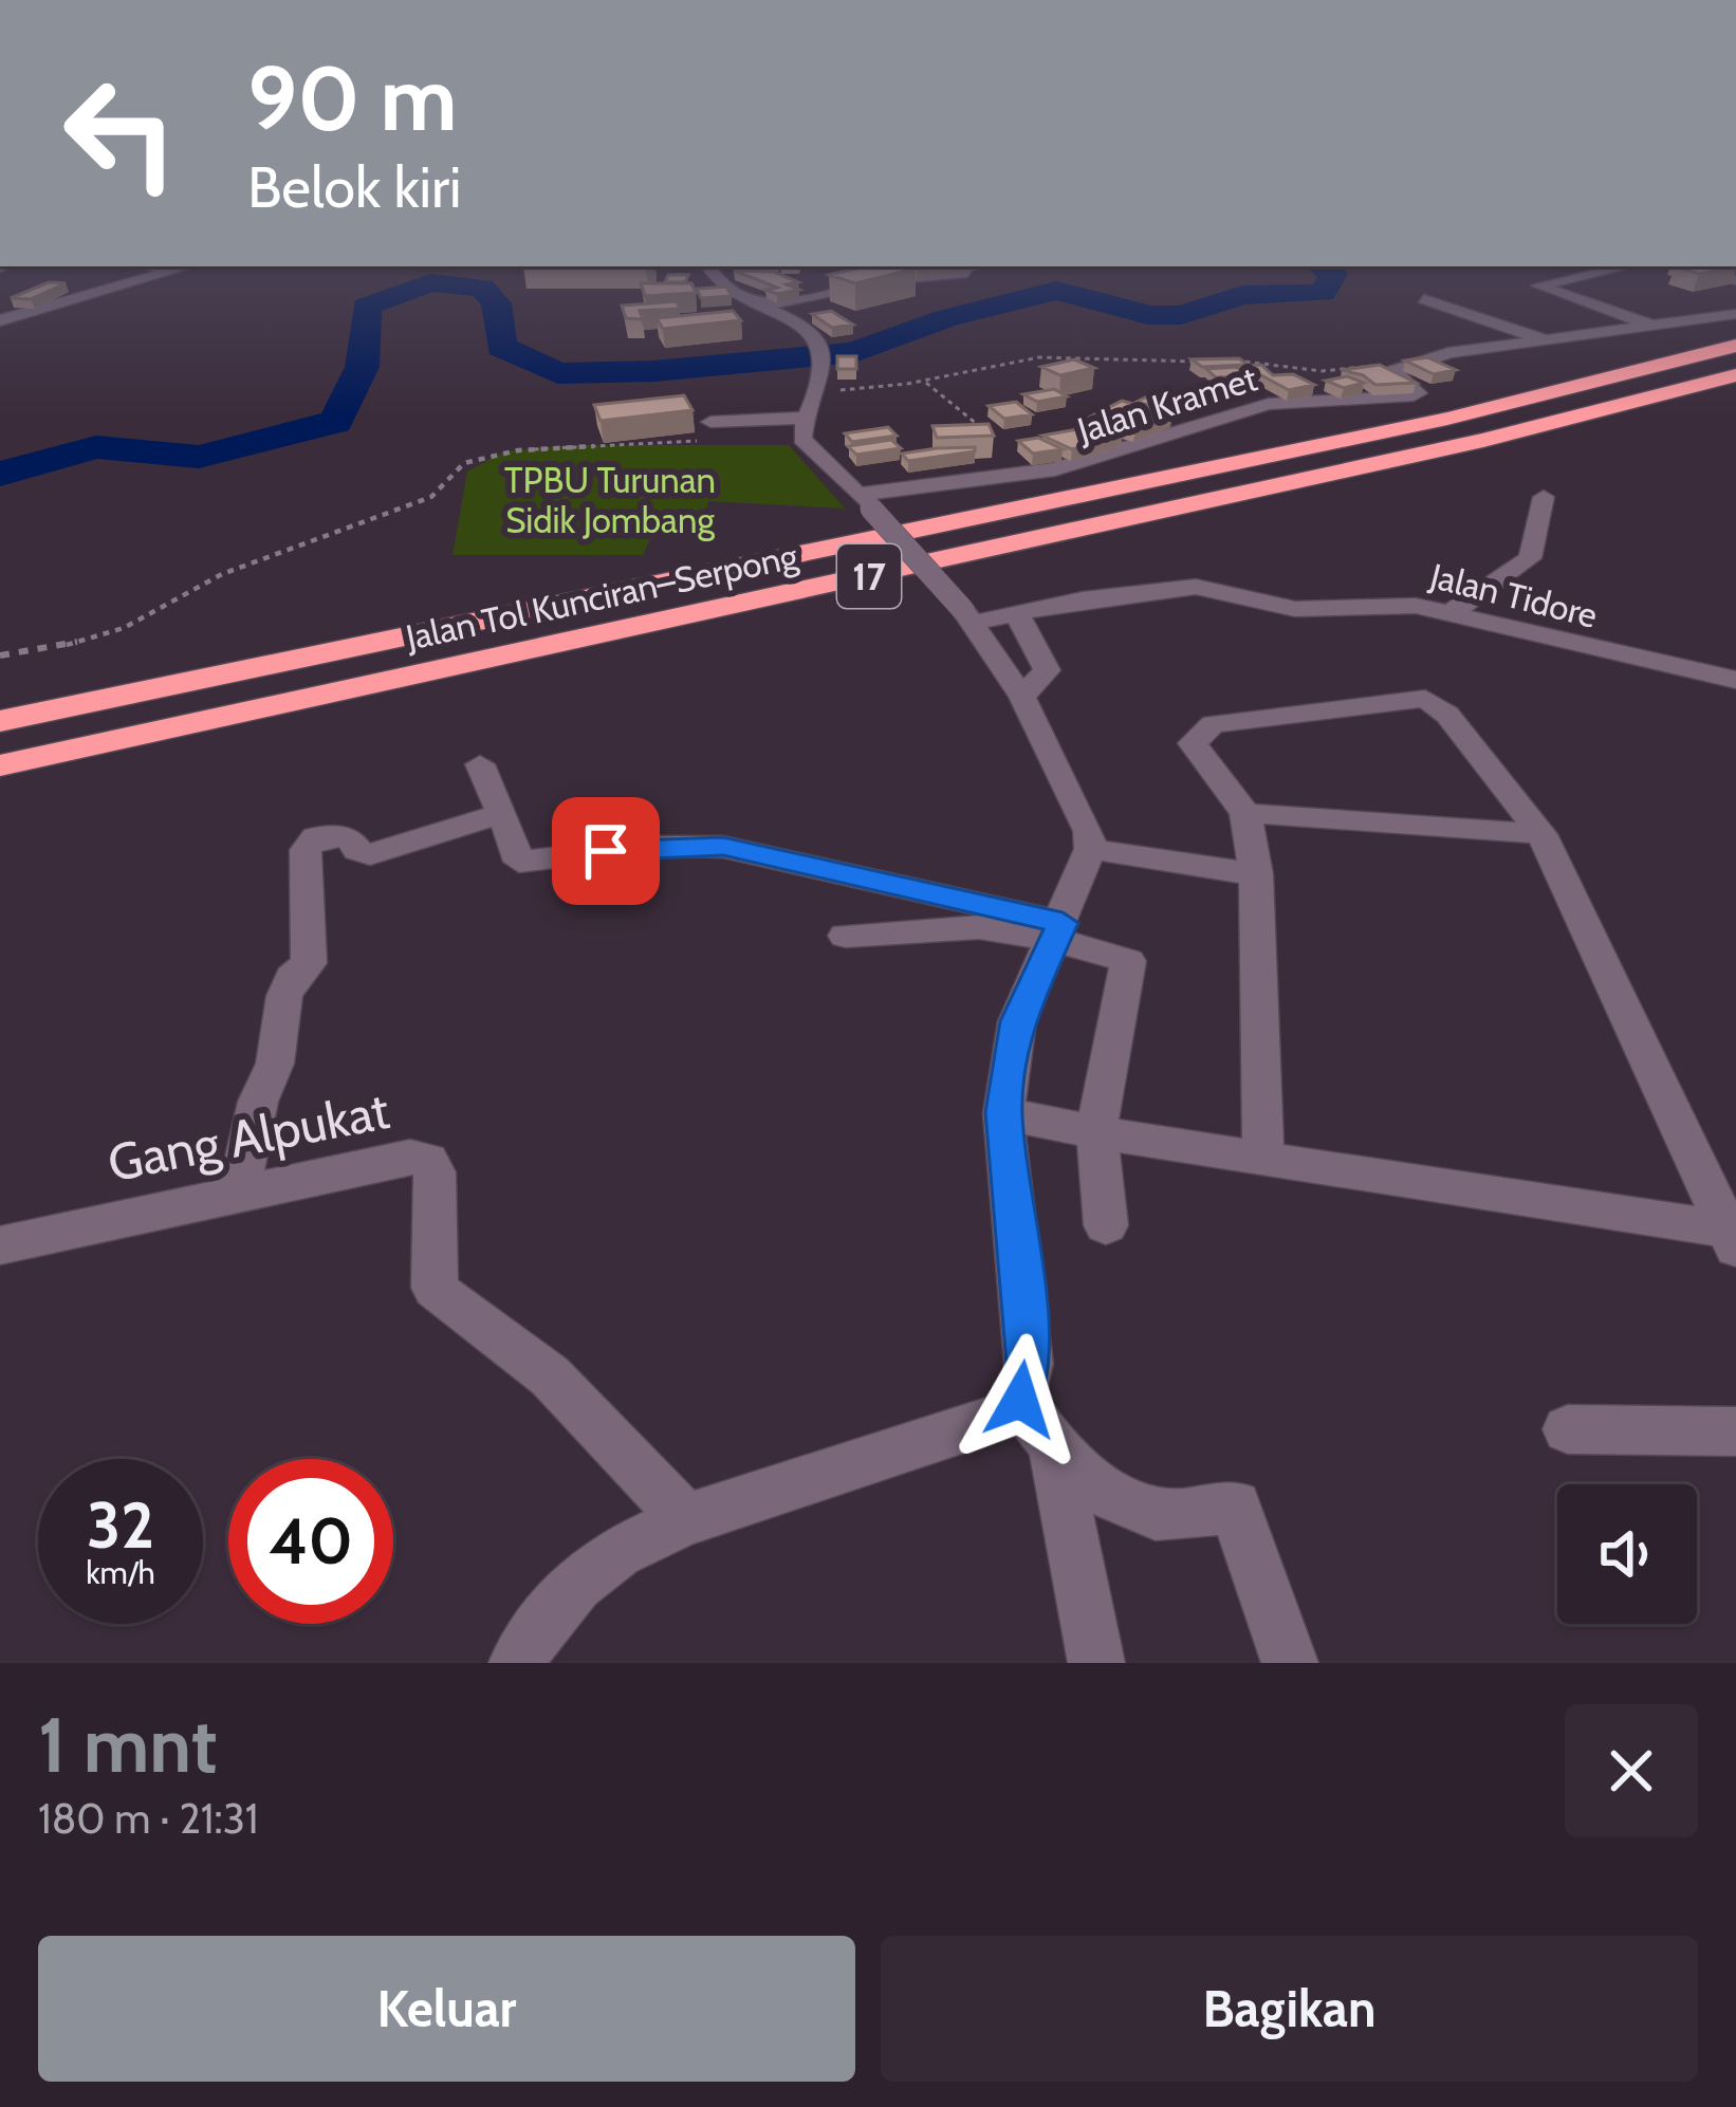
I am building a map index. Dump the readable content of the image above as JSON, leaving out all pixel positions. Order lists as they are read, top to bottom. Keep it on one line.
{"streets":{"highway":["17","Jalan Tol Kunciran–Serpong"],"street":["Jalan Kramet","Jalan Tidore","Gang Alpukat"]},"parks":["TPBU Turunan Sidik Jombang"],"page":{"turn":["90 m","Belok kiri"],"speed":"32 km/h","limit":"40","heading":["1 mnt","180 m · 21:31"],"buttons":["Keluar","Bagikan"]}}
